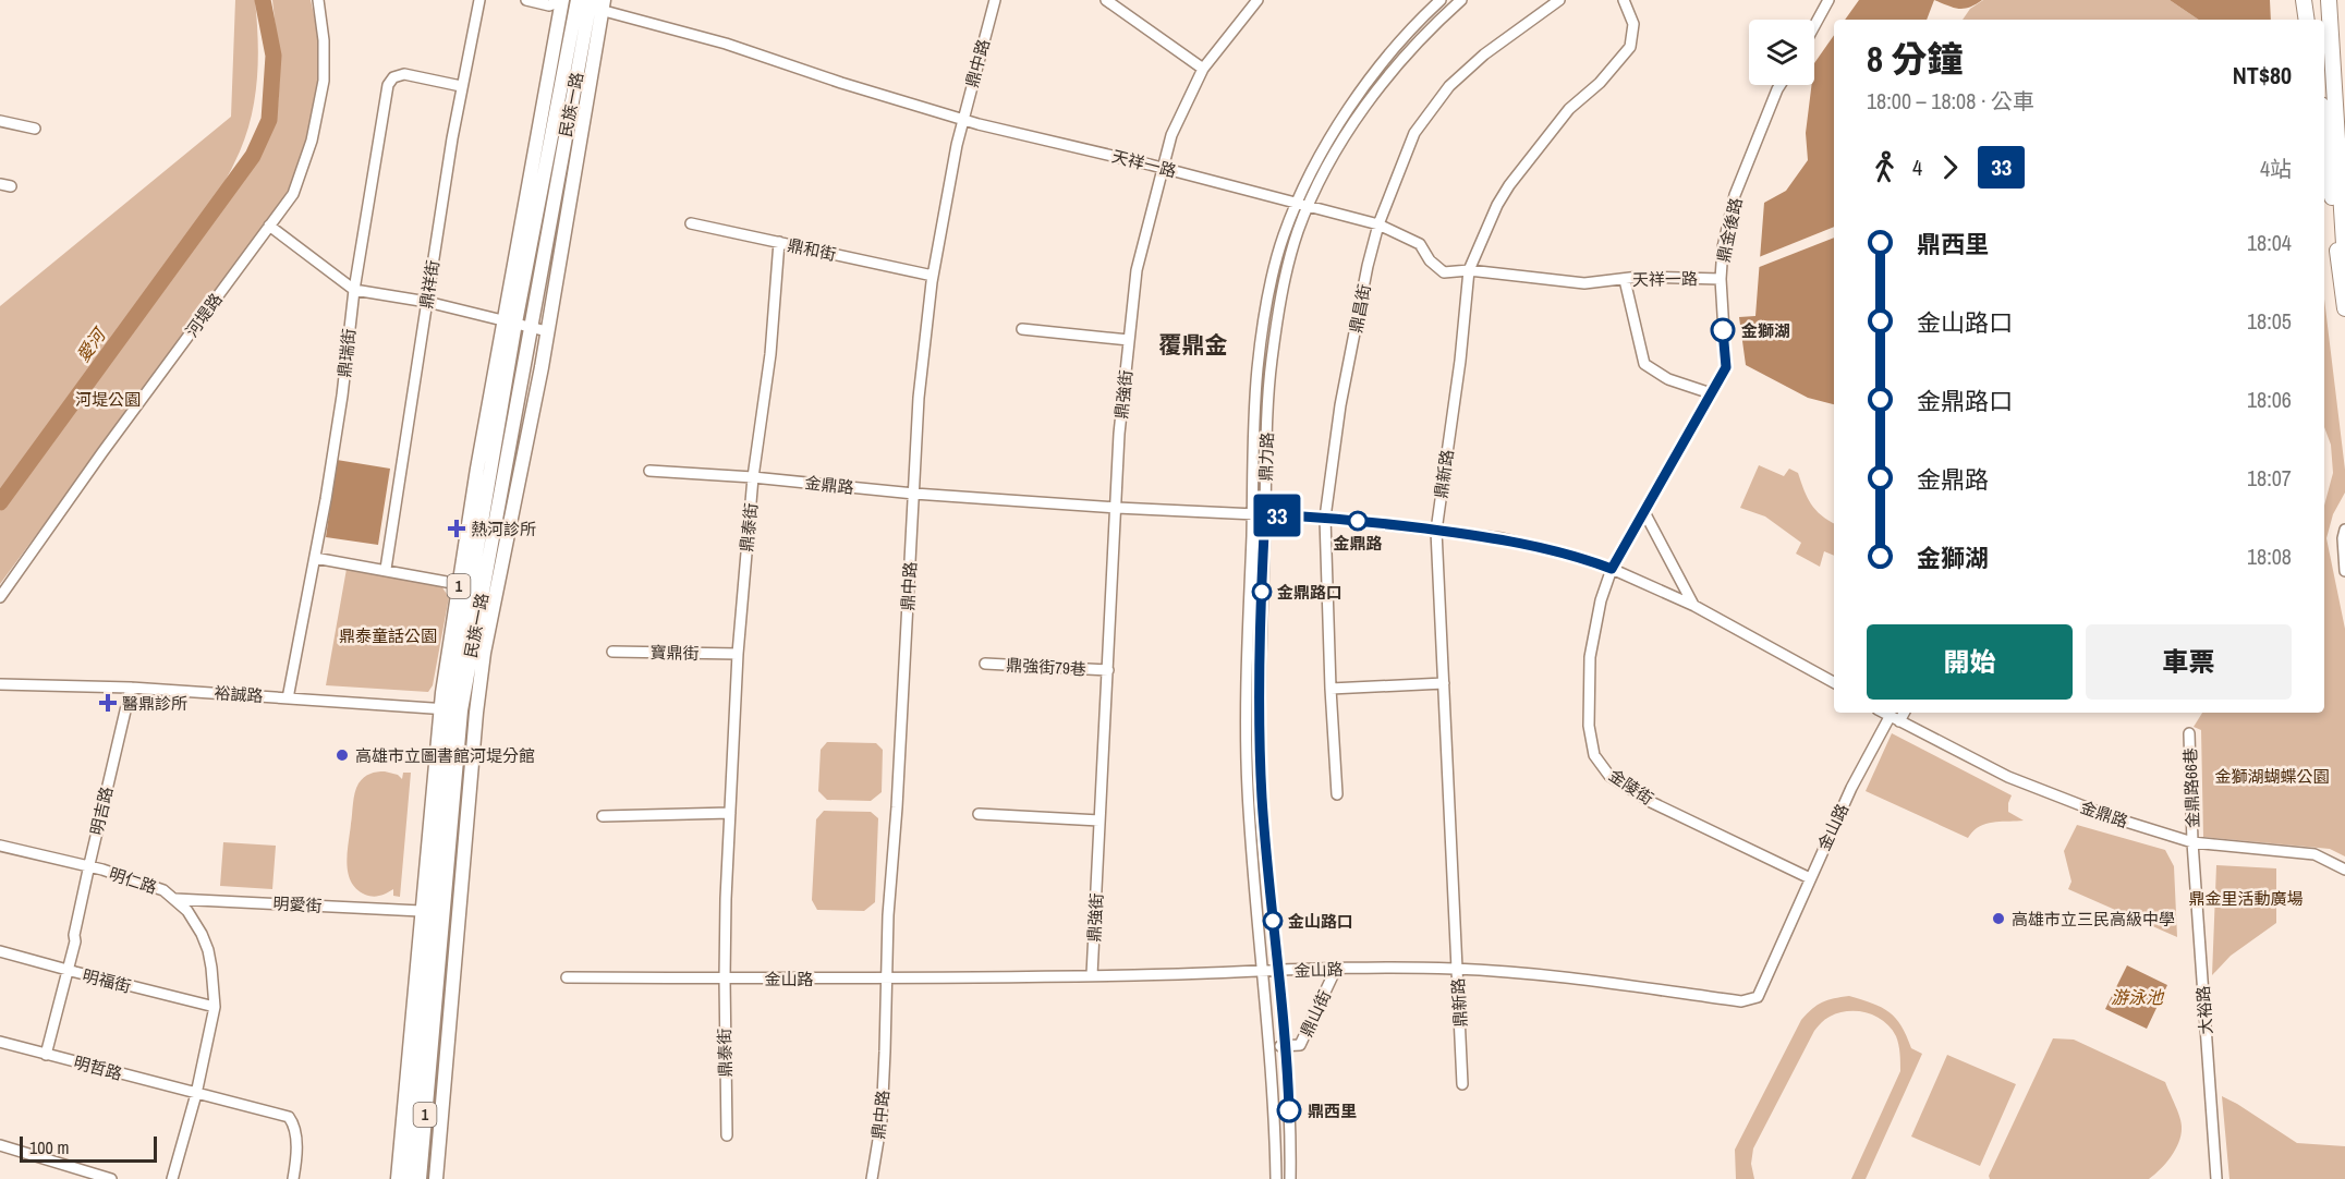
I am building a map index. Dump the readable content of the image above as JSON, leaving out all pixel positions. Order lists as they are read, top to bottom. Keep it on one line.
{"streets":{"main road":["民族一路","1"],"street":["鼎中路","天祥一路","鼎金後路","鼎和街","鼎祥街","鼎昌街","河堤路","鼎瑞街","鼎強街","鼎力路","鼎新路","金鼎路","鼎泰街","寶鼎街","鼎強街79巷","裕誠路","金陵街","金鼎路66巷","明吉路","金山路","明仁路","明愛街","明福街","大裕路","鼎山街","明哲路"]},"crossings":[["鼎中路","天祥一路"],["鼎中路","鼎和街"],["鼎中路","金鼎路"],["鼎中路","金山路"],["民族一路","天祥一路"],["民族一路","裕誠路"],["民族一路","明愛街"],["天祥一路","鼎金後路"],["天祥一路","鼎昌街"],["天祥一路","鼎強街"],["天祥一路","鼎力路"],["天祥一路","鼎新路"],["鼎金後路","金陵街"],["鼎和街","鼎泰街"],["鼎祥街","鼎瑞街"],["鼎昌街","金鼎路"],["鼎瑞街","裕誠路"],["鼎強街","金鼎路"],["鼎強街","鼎強街79巷"],["鼎強街","金山路"],["鼎力路","金鼎路"],["鼎力路","金山路"],["鼎力路","鼎山街"],["鼎新路","金鼎路"],["鼎新路","金山路"],["金鼎路","鼎泰街"],["金鼎路","金陵街"],["金鼎路","金鼎路66巷"],["金鼎路","金山路"],["金鼎路","大裕路"],["鼎泰街","寶鼎街"],["鼎泰街","金山路"],["裕誠路","明吉路"],["金陵街","金山路"],["金鼎路66巷","大裕路"],["明吉路","明仁路"],["明吉路","明福街"],["明吉路","明哲路"],["金山路","鼎山街"],["明仁路","明愛街"],["明仁路","明福街"],["明仁路","明哲路"]],"districts":["覆鼎金"],"water":["愛河","游泳池"],"parks":["河堤公園","鼎泰童話公園","金獅湖蝴蝶公園","鼎金里活動廣場"],"places":{"other":["金獅湖","金鼎路","金鼎路口","高雄市立圖書館河堤分館","高雄市立三民高級中學","金山路口","鼎西里"],"health":["熱河診所","醫鼎診所"]},"lines":["bus line 33"],"scale_bar":"100 m","page":{"on_map":"33","heading":["8 分鐘","18:00 – 18:08 · 公車","NT$80"],"legs":["4","33","4站"],"list":[{"name":"鼎西里","value":"18:04"},{"name":"金山路口","value":"18:05"},{"name":"金鼎路口","value":"18:06"},{"name":"金鼎路","value":"18:07"},{"name":"金獅湖","value":"18:08"}],"buttons":["開始","車票"],"scale":"100 m"}}
